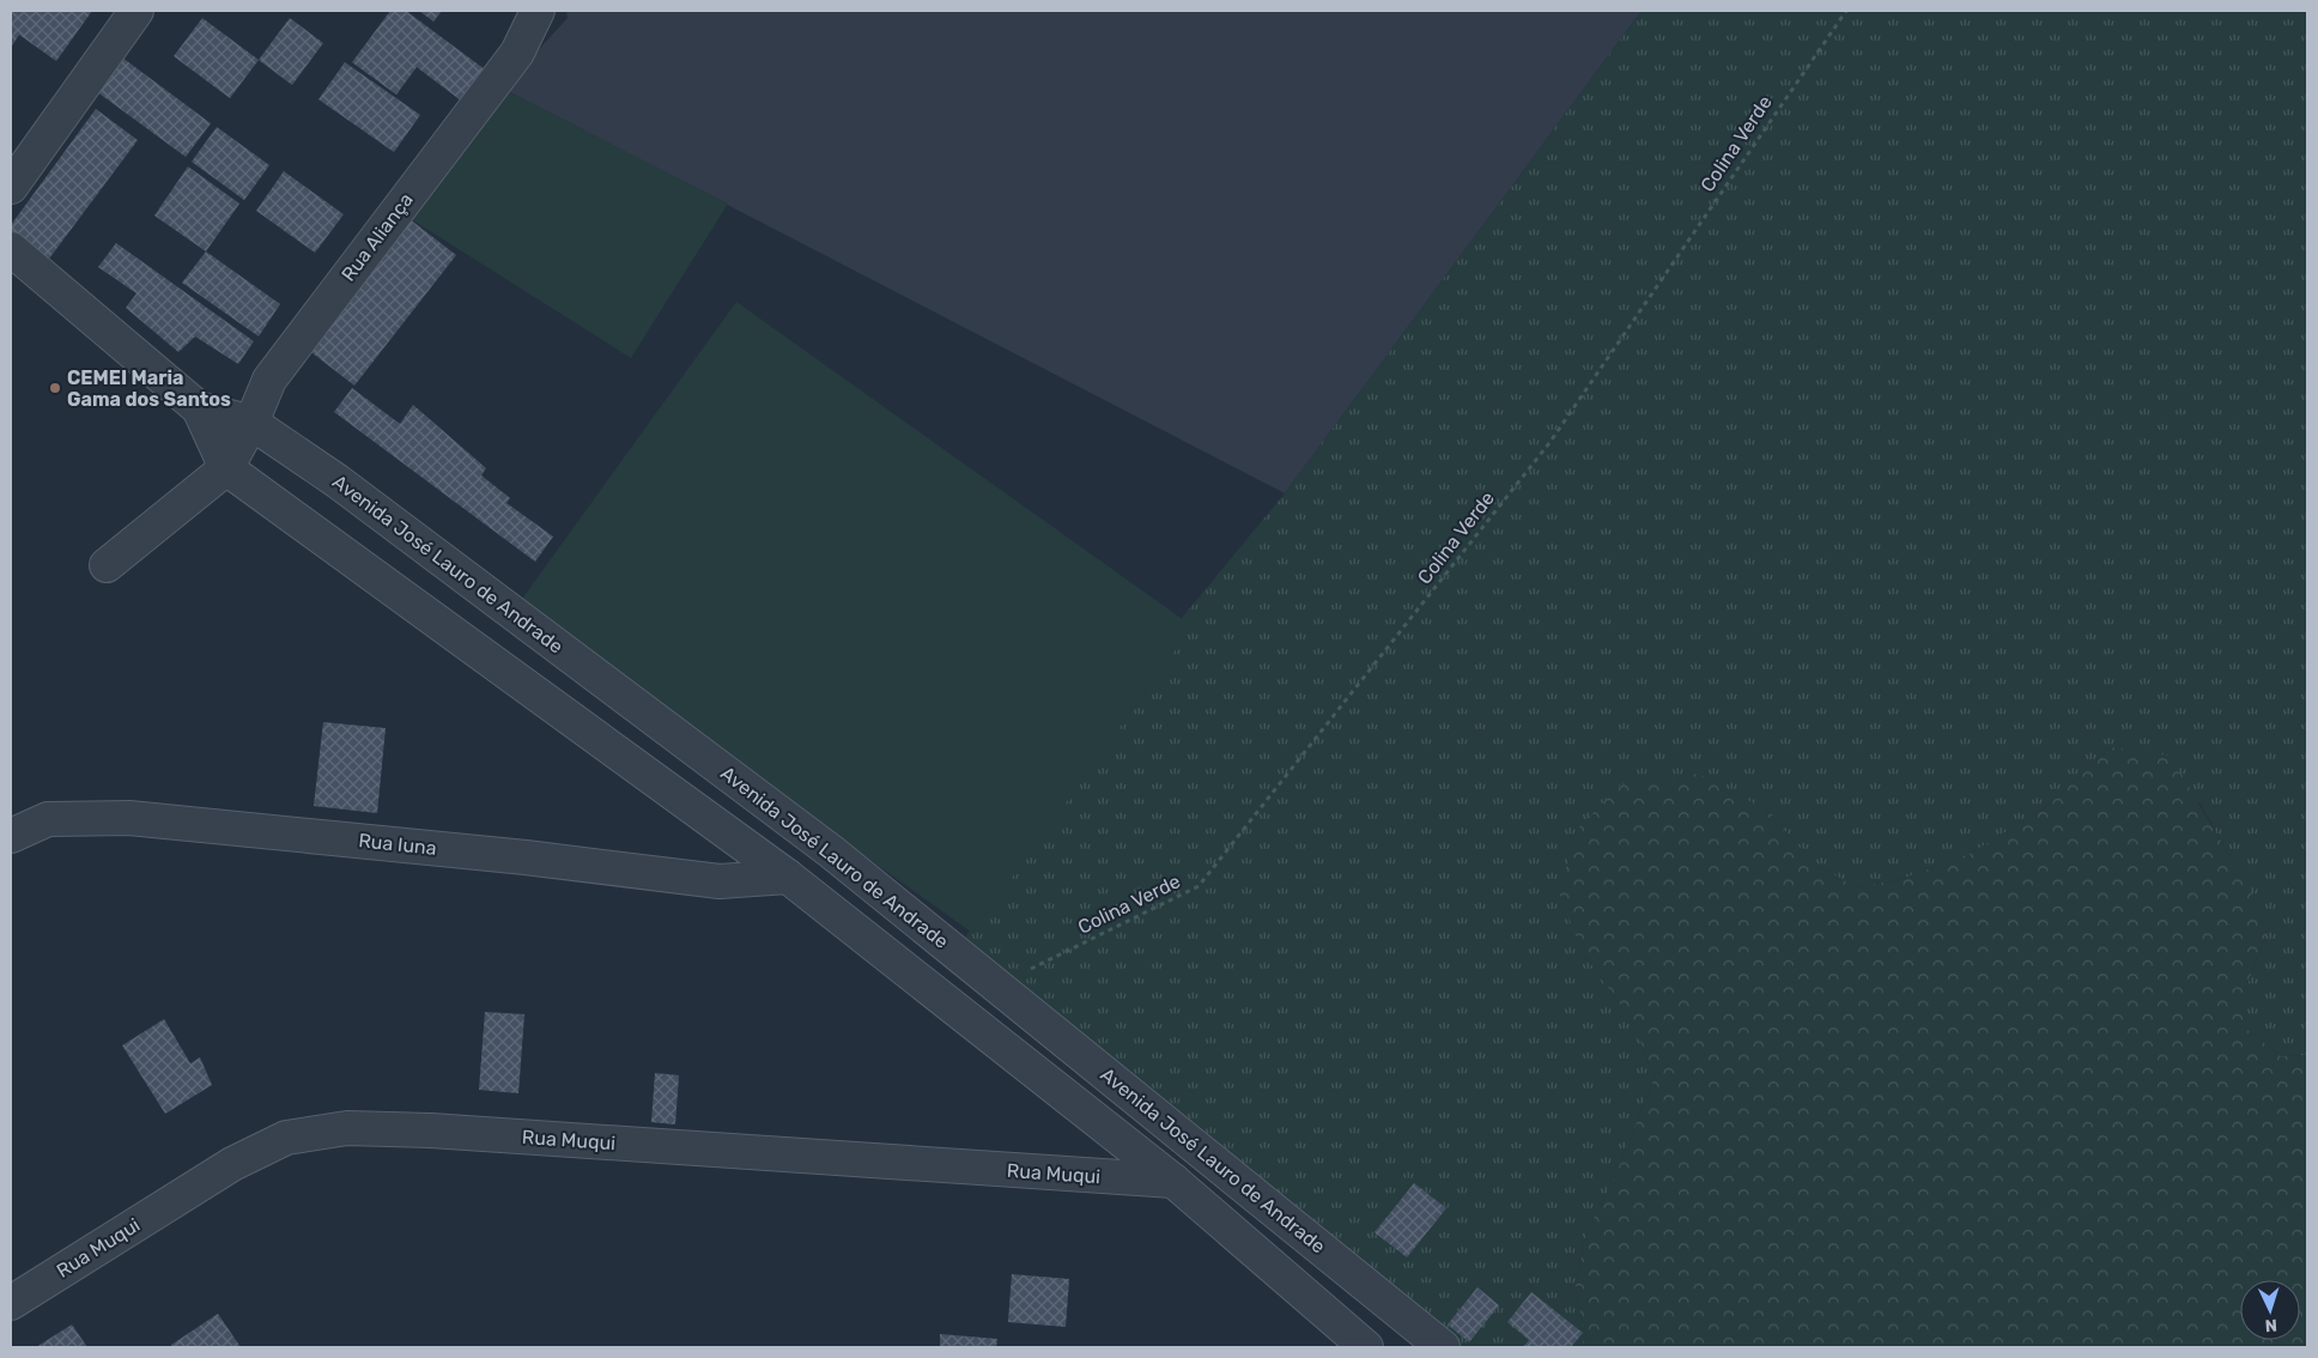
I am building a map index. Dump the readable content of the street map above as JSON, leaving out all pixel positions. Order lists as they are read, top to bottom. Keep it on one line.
{"streets":{"street":["Rua Aliança","Avenida José Lauro de Andrade","Rua Iuna","Rua Muqui"],"path":["Colina Verde"]},"crossings":[["Colina Verde","Avenida José Lauro de Andrade"],["Rua Aliança","Avenida José Lauro de Andrade"]],"places":["CEMEI Maria Gama dos Santos"],"north":"bottom"}
